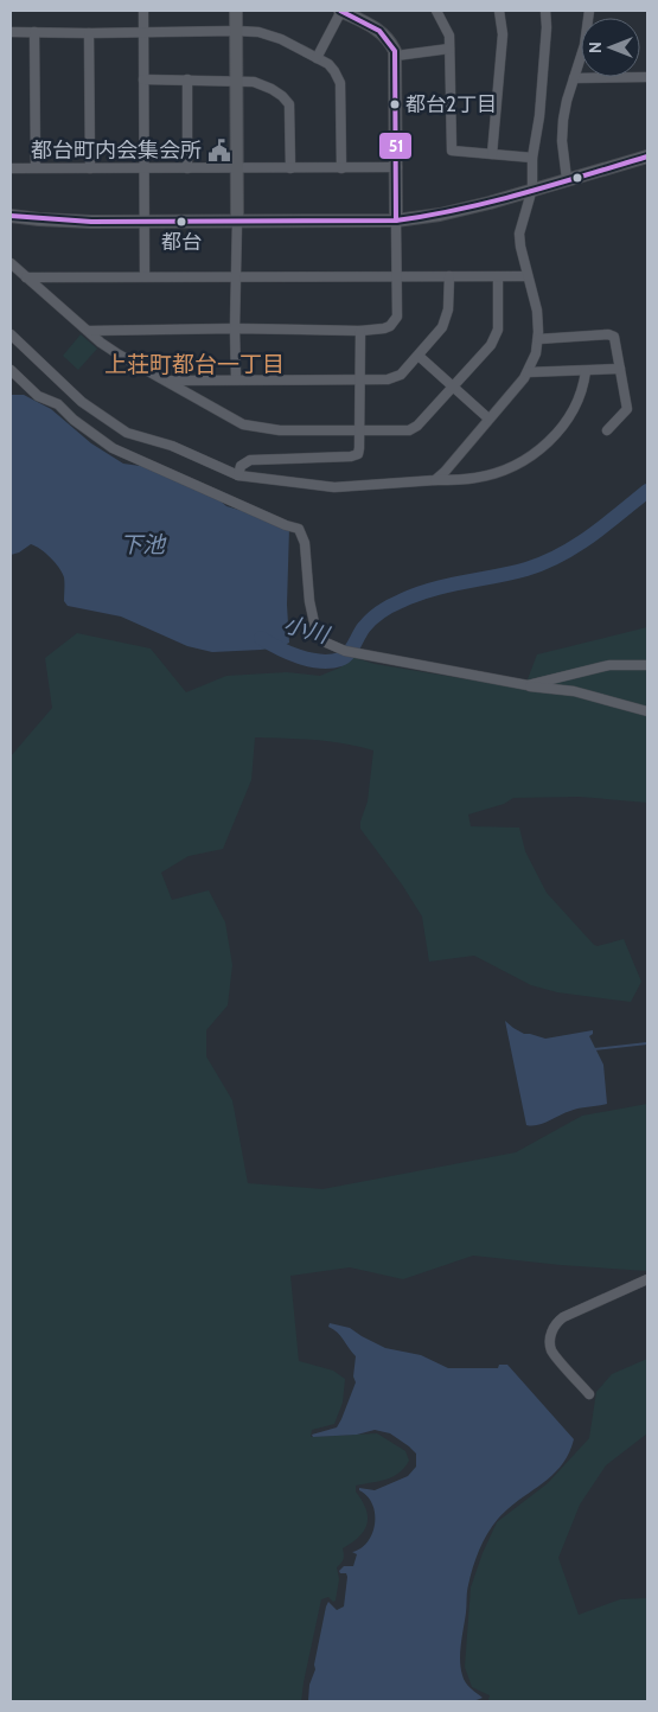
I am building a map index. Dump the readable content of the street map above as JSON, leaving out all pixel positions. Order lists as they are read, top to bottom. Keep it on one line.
{"districts":["上荘町都台一丁目"],"water":["下池","小川"],"places":{"other":["都台2丁目","都台"],"public building":["都台町内会集会所"]},"lines":["transit line 51"],"north":"left"}
